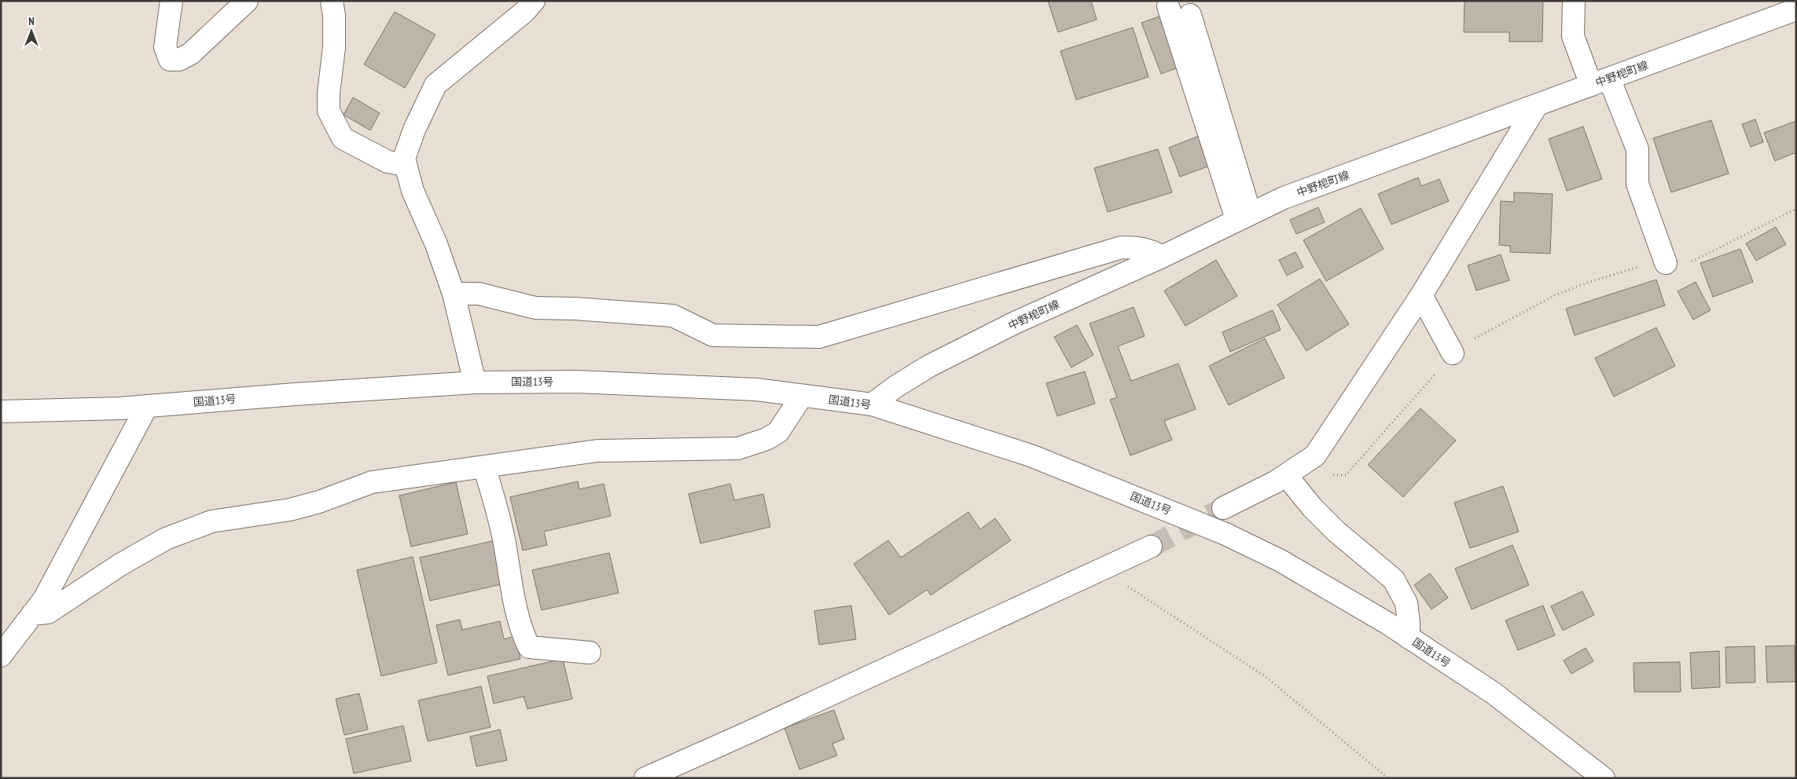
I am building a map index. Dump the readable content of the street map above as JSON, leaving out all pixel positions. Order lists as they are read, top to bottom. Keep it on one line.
{"streets":{"main road":["中野梍町線","国道13号"]},"crossings":[["中野梍町線","国道13号"]],"north":"top"}
